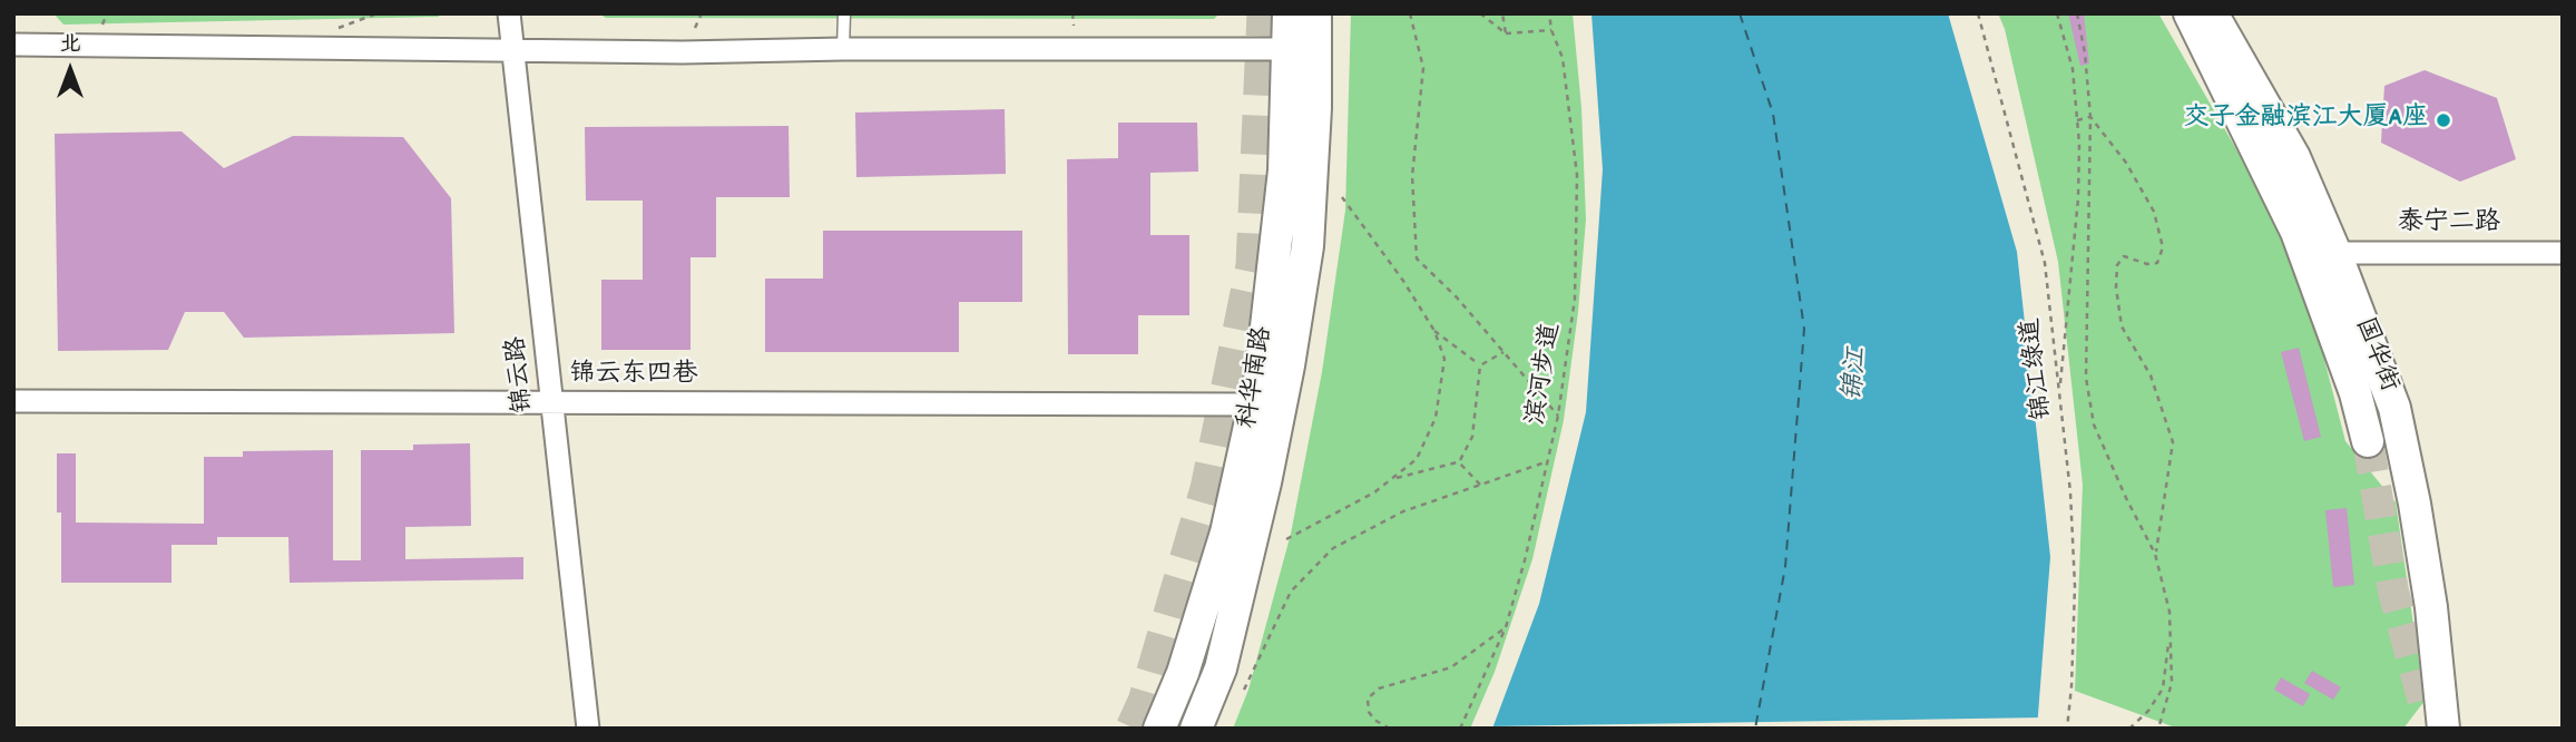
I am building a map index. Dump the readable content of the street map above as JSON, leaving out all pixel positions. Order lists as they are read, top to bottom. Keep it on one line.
{"streets":{"main road":["国华街","科华南路"],"street":["泰宁二路","锦云路","锦云东四巷"],"path":["锦江绿道","滨河步道"]},"crossings":[["泰宁二路","国华街"],["锦云路","锦云东四巷"],["锦云东四巷","科华南路"]],"water":["锦江"],"places":["交子金融滨江大厦A座"],"north":"top"}
